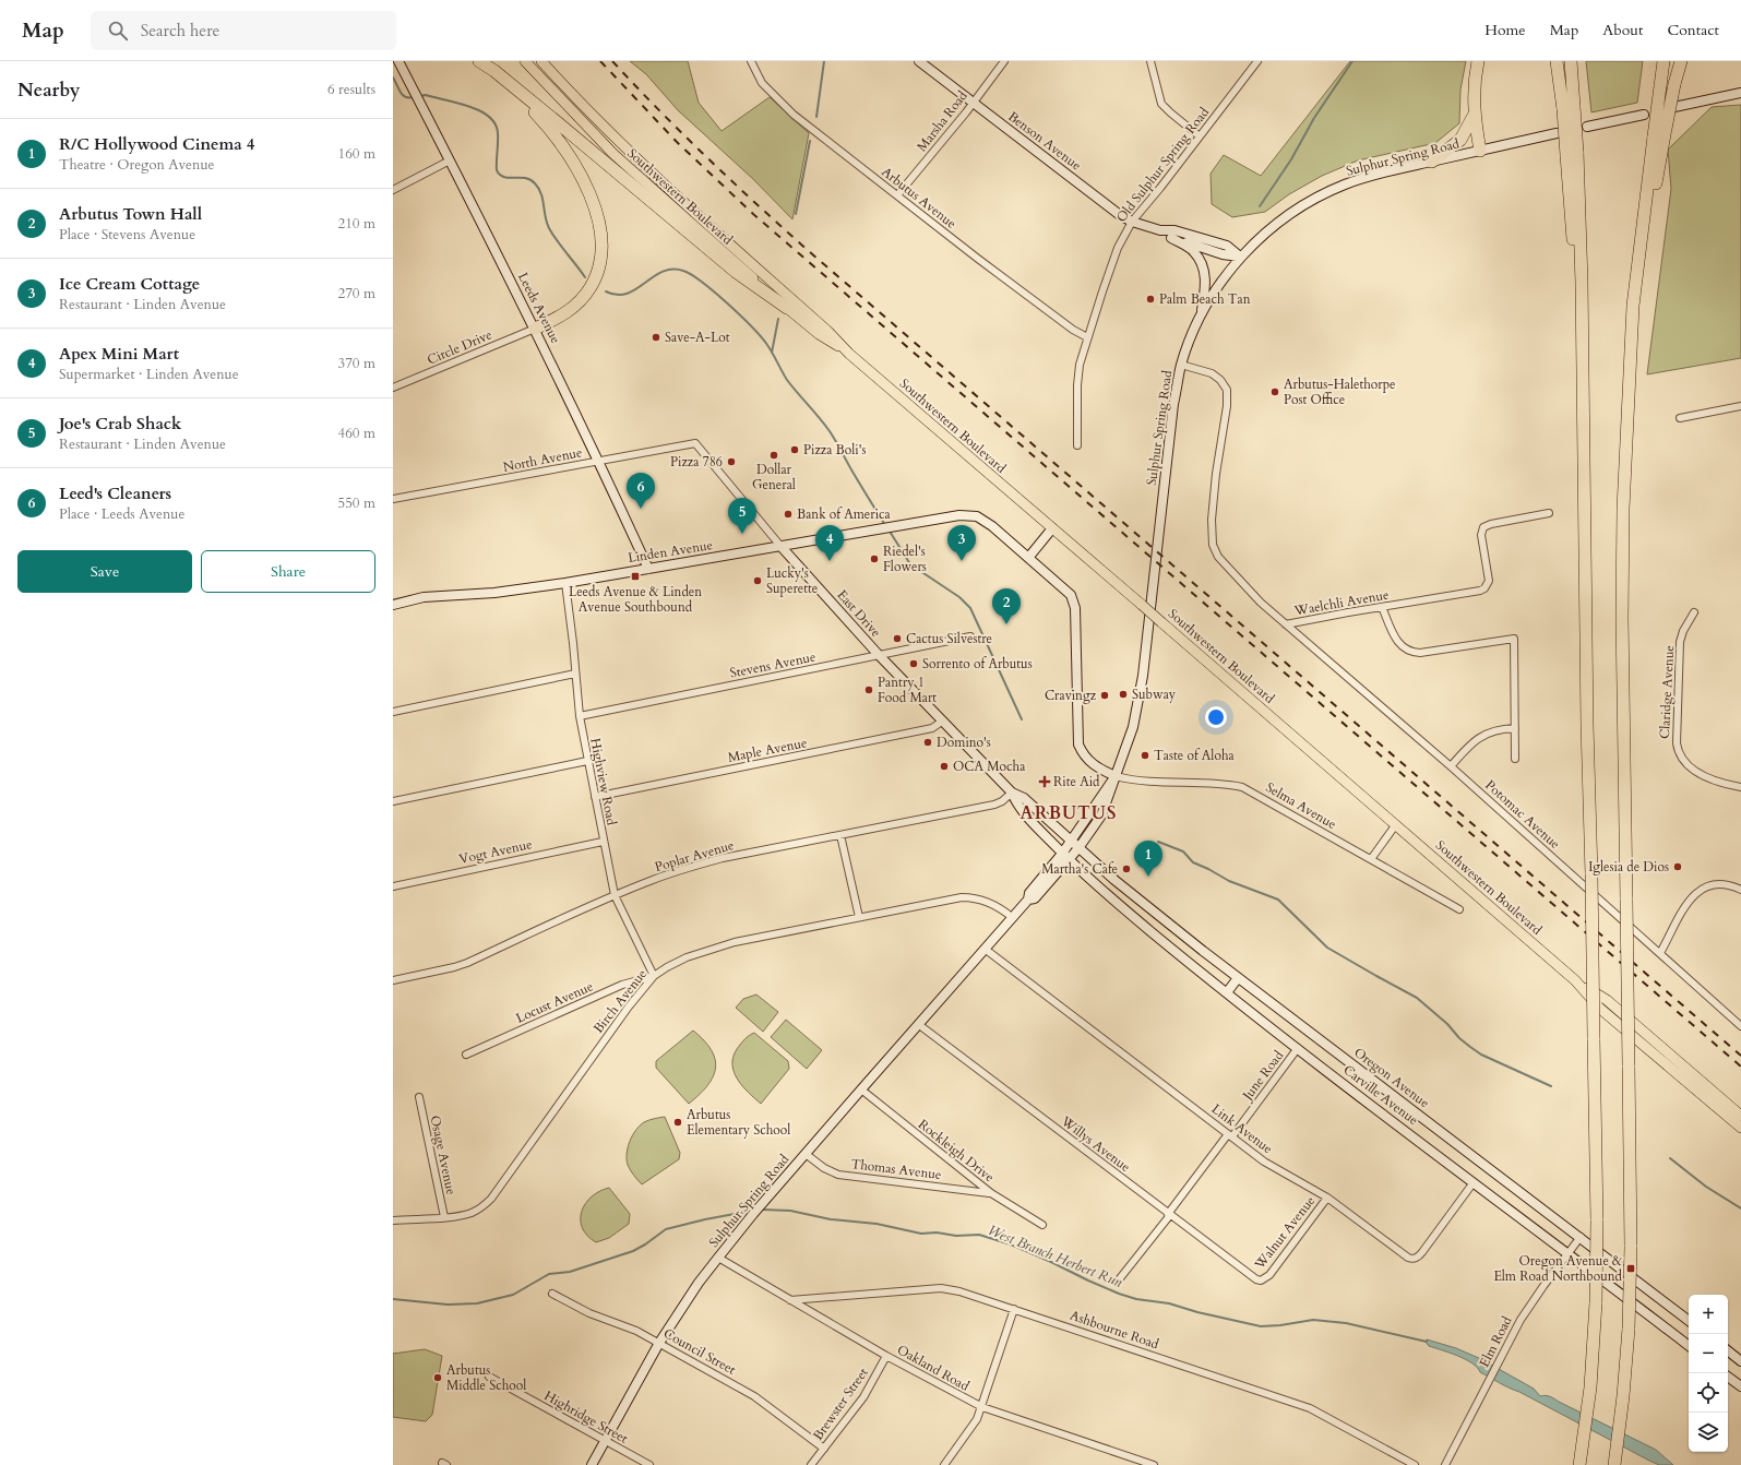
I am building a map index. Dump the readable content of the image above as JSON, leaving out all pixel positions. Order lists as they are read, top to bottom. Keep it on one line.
{"streets":{"main road":["Southwestern Boulevard"],"street":["Marsha Road","Benson Avenue","Sulphur Spring Road","Old Sulphur Spring Road","Arbutus Avenue","Leeds Avenue","Circle Drive","North Avenue","Linden Avenue","Waelchli Avenue","East Drive","Stevens Avenue","Claridge Avenue","Maple Avenue","Highview Road","Selma Avenue","Potomac Avenue","Vogt Avenue","Poplar Avenue","Birch Avenue","Locust Avenue","June Road","Oregon Avenue","Carville Avenue","Link Avenue","Willys Avenue","Rockleigh Drive","Osage Avenue","Thomas Avenue","Walnut Avenue","Ashbourne Road","Elm Road","Council Street","Oakland Road","Brewster Street","Highridge Street"]},"crossings":[["Marsha Road","Benson Avenue"],["Marsha Road","Arbutus Avenue"],["Benson Avenue","Sulphur Spring Road"],["Benson Avenue","Old Sulphur Spring Road"],["Sulphur Spring Road","Waelchli Avenue"],["Sulphur Spring Road","East Drive"],["Sulphur Spring Road","Selma Avenue"],["Sulphur Spring Road","Birch Avenue"],["Sulphur Spring Road","Oregon Avenue"],["Sulphur Spring Road","Carville Avenue"],["Sulphur Spring Road","Link Avenue"],["Sulphur Spring Road","Willys Avenue"],["Sulphur Spring Road","Rockleigh Drive"],["Sulphur Spring Road","Thomas Avenue"],["Sulphur Spring Road","Council Street"],["Sulphur Spring Road","Oakland Road"],["Sulphur Spring Road","Highridge Street"],["Old Sulphur Spring Road","Arbutus Avenue"],["Leeds Avenue","Circle Drive"],["Leeds Avenue","North Avenue"],["Leeds Avenue","Linden Avenue"],["North Avenue","East Drive"],["Linden Avenue","East Drive"],["Linden Avenue","Highview Road"],["Waelchli Avenue","Potomac Avenue"],["East Drive","Stevens Avenue"],["East Drive","Maple Avenue"],["East Drive","Poplar Avenue"],["East Drive","Oregon Avenue"],["East Drive","Carville Avenue"],["Stevens Avenue","Highview Road"],["Maple Avenue","Highview Road"],["Highview Road","Vogt Avenue"],["Highview Road","Poplar Avenue"],["Highview Road","Birch Avenue"],["Highview Road","Locust Avenue"],["Birch Avenue","Locust Avenue"],["Birch Avenue","Osage Avenue"],["June Road","Carville Avenue"],["June Road","Link Avenue"],["June Road","Willys Avenue"],["Oregon Avenue","Elm Road"],["Carville Avenue","Link Avenue"],["Carville Avenue","Elm Road"],["Link Avenue","Walnut Avenue"],["Willys Avenue","Walnut Avenue"],["Rockleigh Drive","Thomas Avenue"],["Ashbourne Road","Oakland Road"],["Council Street","Brewster Street"],["Oakland Road","Brewster Street"]],"districts":["ARBUTUS"],"water":["West Branch Herbert Run"],"places":{"other":["Palm Beach Tan","Save-A-Lot","Arbutus-Halethorpe Post Office","Pizza Boli's","Dollar General","Pizza 786","Bank of America","Riedel's Flowers","Lucky's Superette","Cactus Silvestre","Sorrento of Arbutus","Pantry 1 Food Mart","Subway","Cravingz","Domino's","Taste of Aloha","OCA Mocha","Iglesia de Dios","Martha's Cafe","Arbutus Elementary School","Arbutus Middle School"],"transit":["Leeds Avenue & Linden Avenue Southbound","Oregon Avenue & Elm Road Northbound"],"health":["Rite Aid"]},"page":{"header":"Map","search":"Search here","nav":["Home","Map","About","Contact"],"heading":["Nearby","6 results"],"list":[{"mark":"1","name":"R/C Hollywood Cinema 4","note":"Theatre · Oregon Avenue","value":"160 m"},{"mark":"2","name":"Arbutus Town Hall","note":"Place · Stevens Avenue","value":"210 m"},{"mark":"3","name":"Ice Cream Cottage","note":"Restaurant · Linden Avenue","value":"270 m"},{"mark":"4","name":"Apex Mini Mart","note":"Supermarket · Linden Avenue","value":"370 m"},{"mark":"5","name":"Joe's Crab Shack","note":"Restaurant · Linden Avenue","value":"460 m"},{"mark":"6","name":"Leed's Cleaners","note":"Place · Leeds Avenue","value":"550 m"}],"pins":["6","5","3","4","2","1"],"buttons":["Save","Share"],"map_buttons":["+","−"]}}
